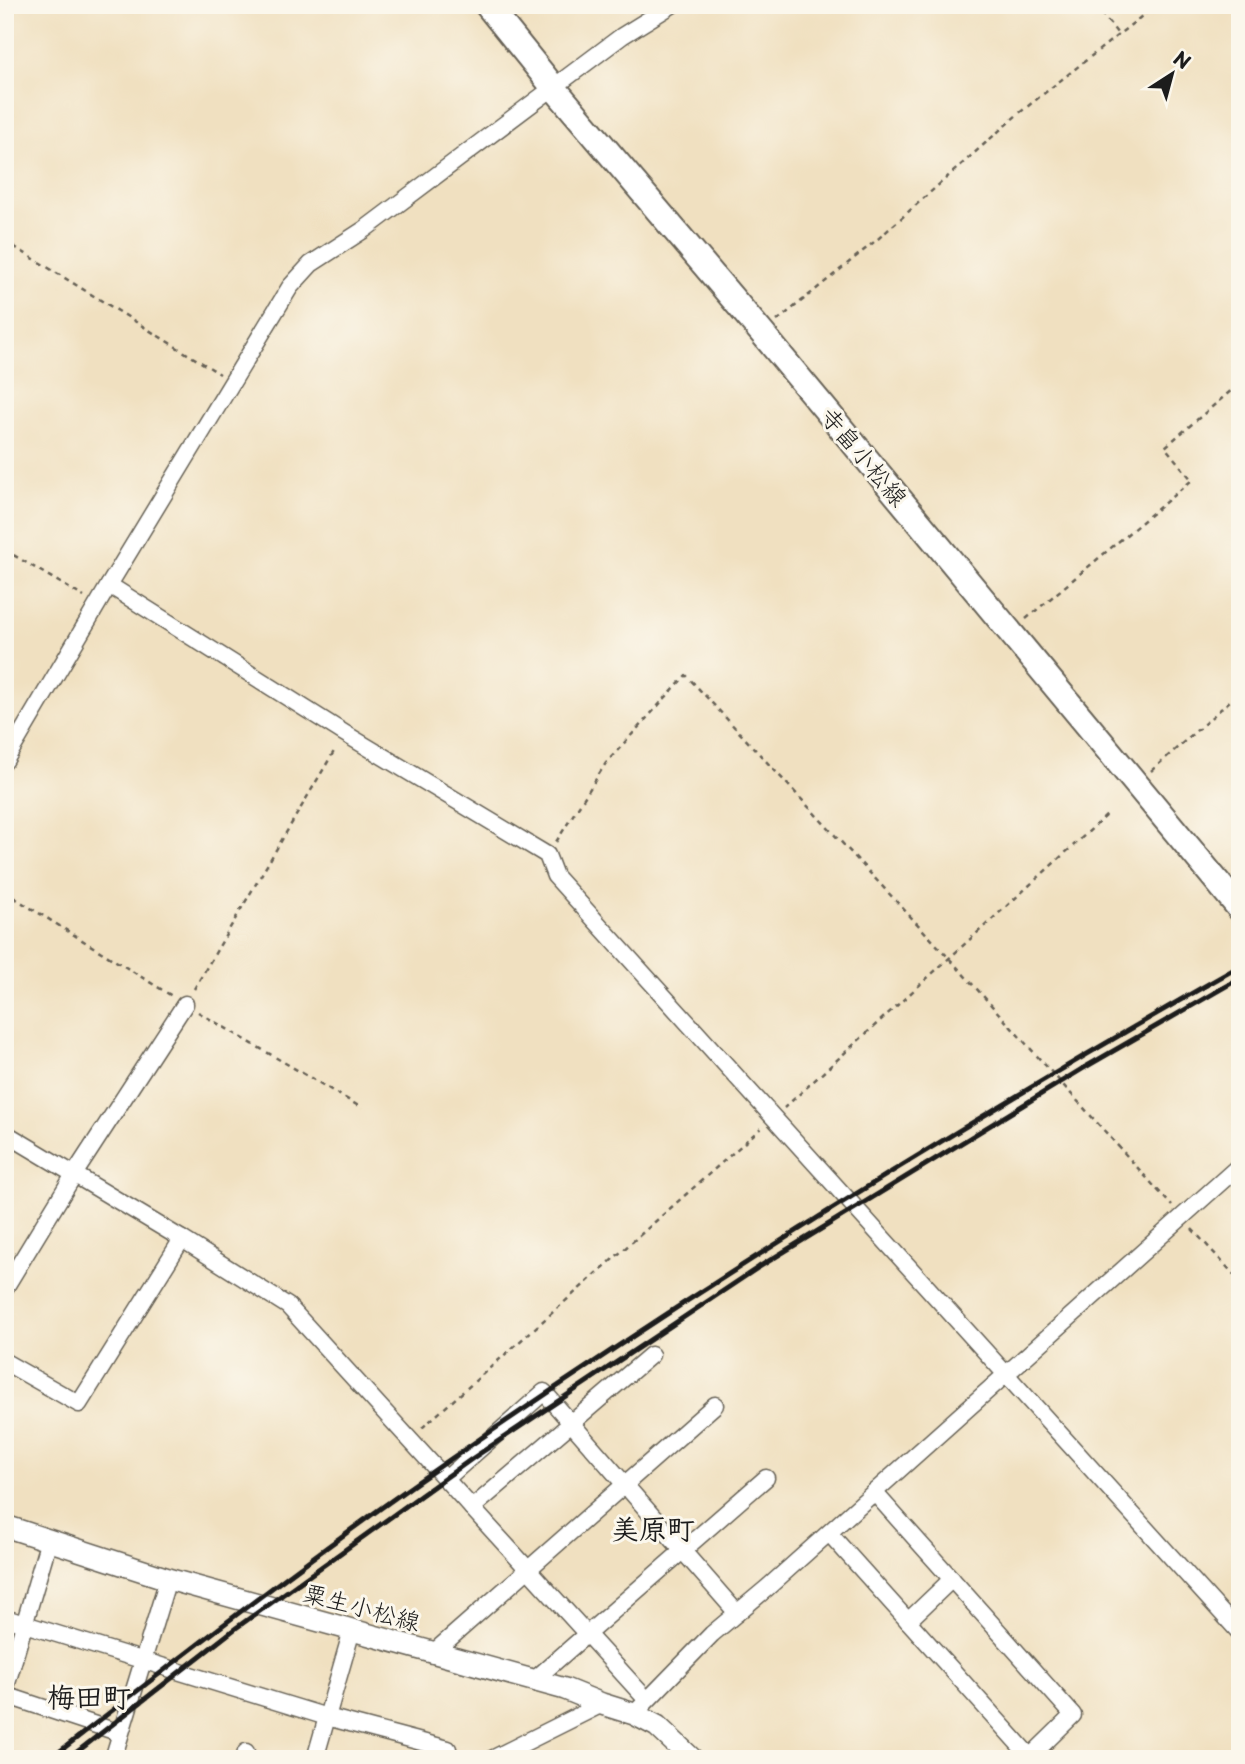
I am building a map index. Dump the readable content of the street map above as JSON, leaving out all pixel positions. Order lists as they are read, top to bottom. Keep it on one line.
{"streets":{"main road":["寺畠小松線","粟生小松線"]},"districts":["美原町","梅田町"],"north":"top right"}
